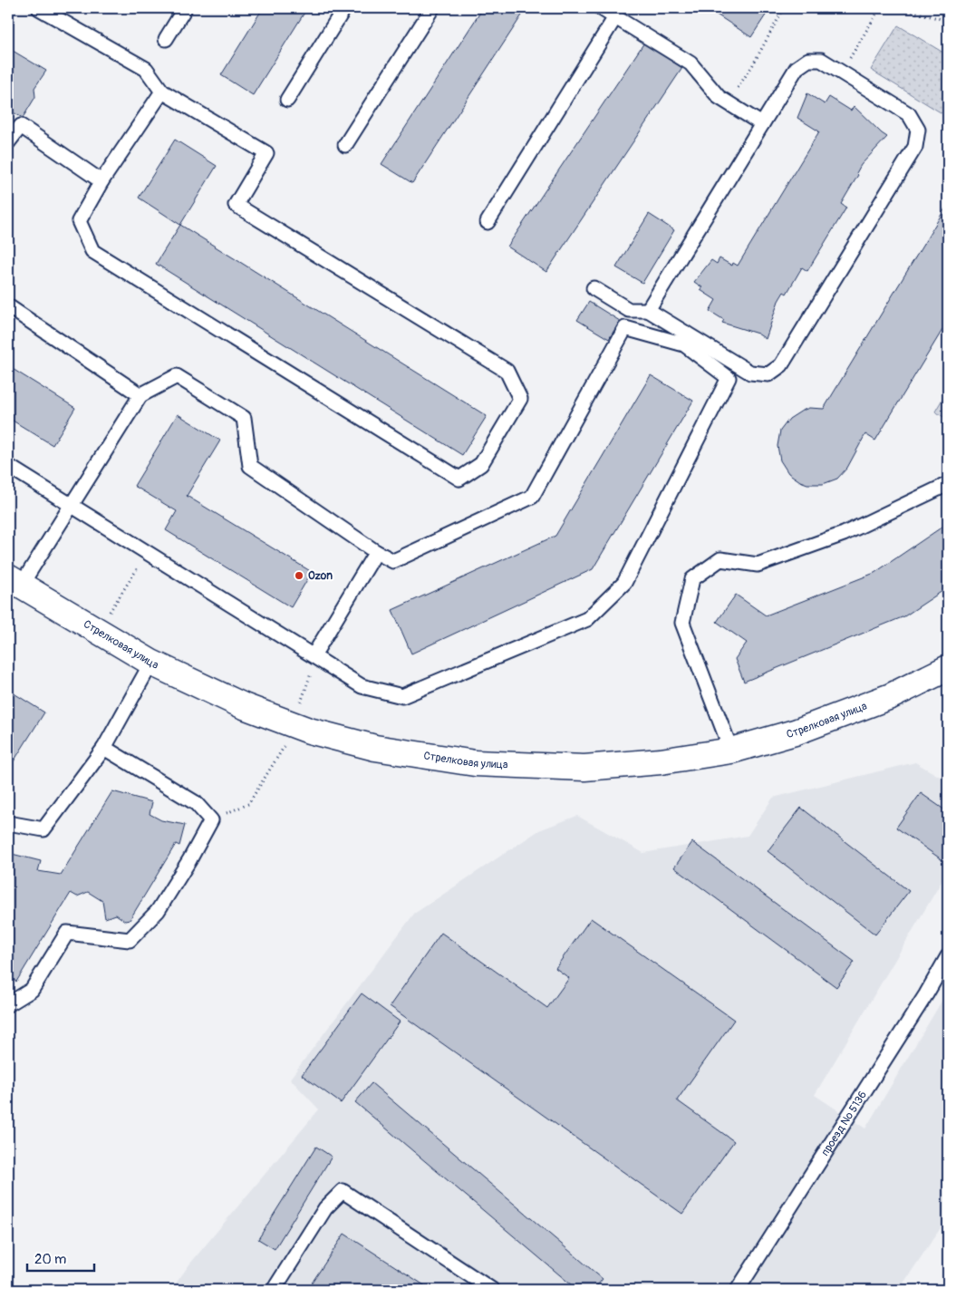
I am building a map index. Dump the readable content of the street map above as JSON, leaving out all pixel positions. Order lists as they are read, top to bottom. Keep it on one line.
{"streets":{"street":["Стрелковая улица"],"lane":["проезд № 5136"]},"places":["Ozon"],"scale_bar":"20 m"}
